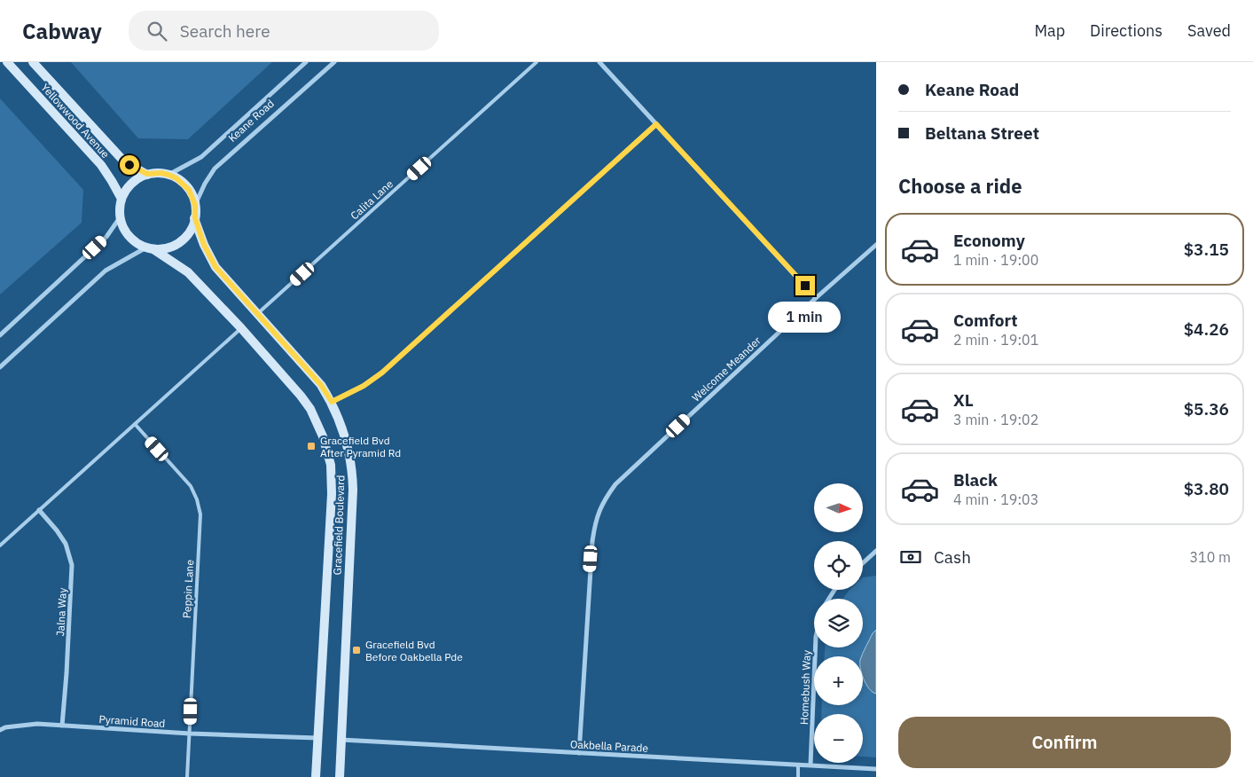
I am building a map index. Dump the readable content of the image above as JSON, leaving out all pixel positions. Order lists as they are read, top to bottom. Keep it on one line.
{"streets":{"street":["Yellowwood Avenue","Keane Road","Welcome Meander","Gracefield Boulevard","Jalna Way","Homebush Way","Pyramid Road","Oakbella Parade"],"lane":["Calita Lane","Peppin Lane"]},"crossings":[["Yellowwood Avenue","Keane Road"],["Yellowwood Avenue","Gracefield Boulevard"],["Keane Road","Gracefield Boulevard"],["Calita Lane","Gracefield Boulevard"],["Welcome Meander","Oakbella Parade"],["Gracefield Boulevard","Pyramid Road"],["Gracefield Boulevard","Oakbella Parade"],["Peppin Lane","Pyramid Road"],["Jalna Way","Pyramid Road"],["Homebush Way","Oakbella Parade"]],"places":{"transit":["Gracefield Bvd After Pyramid Rd","Gracefield Bvd Before Oakbella Pde"]},"north":"right","page":{"header":"Cabway","search":"Search here","nav":["Map","Directions","Saved"],"banner":["Keane Road","Beltana Street"],"heading":"Choose a ride","list":[{"name":"Economy","note":"1 min · 19:00","value":"$3.15"},{"name":"Comfort","note":"2 min · 19:01","value":"$4.26"},{"name":"XL","note":"3 min · 19:02","value":"$5.36"},{"name":"Black","note":"4 min · 19:03","value":"$3.80"}],"bubble":"1 min","map_buttons":["+","−"],"pay":["Cash","310 m"],"buttons":"Confirm"}}
